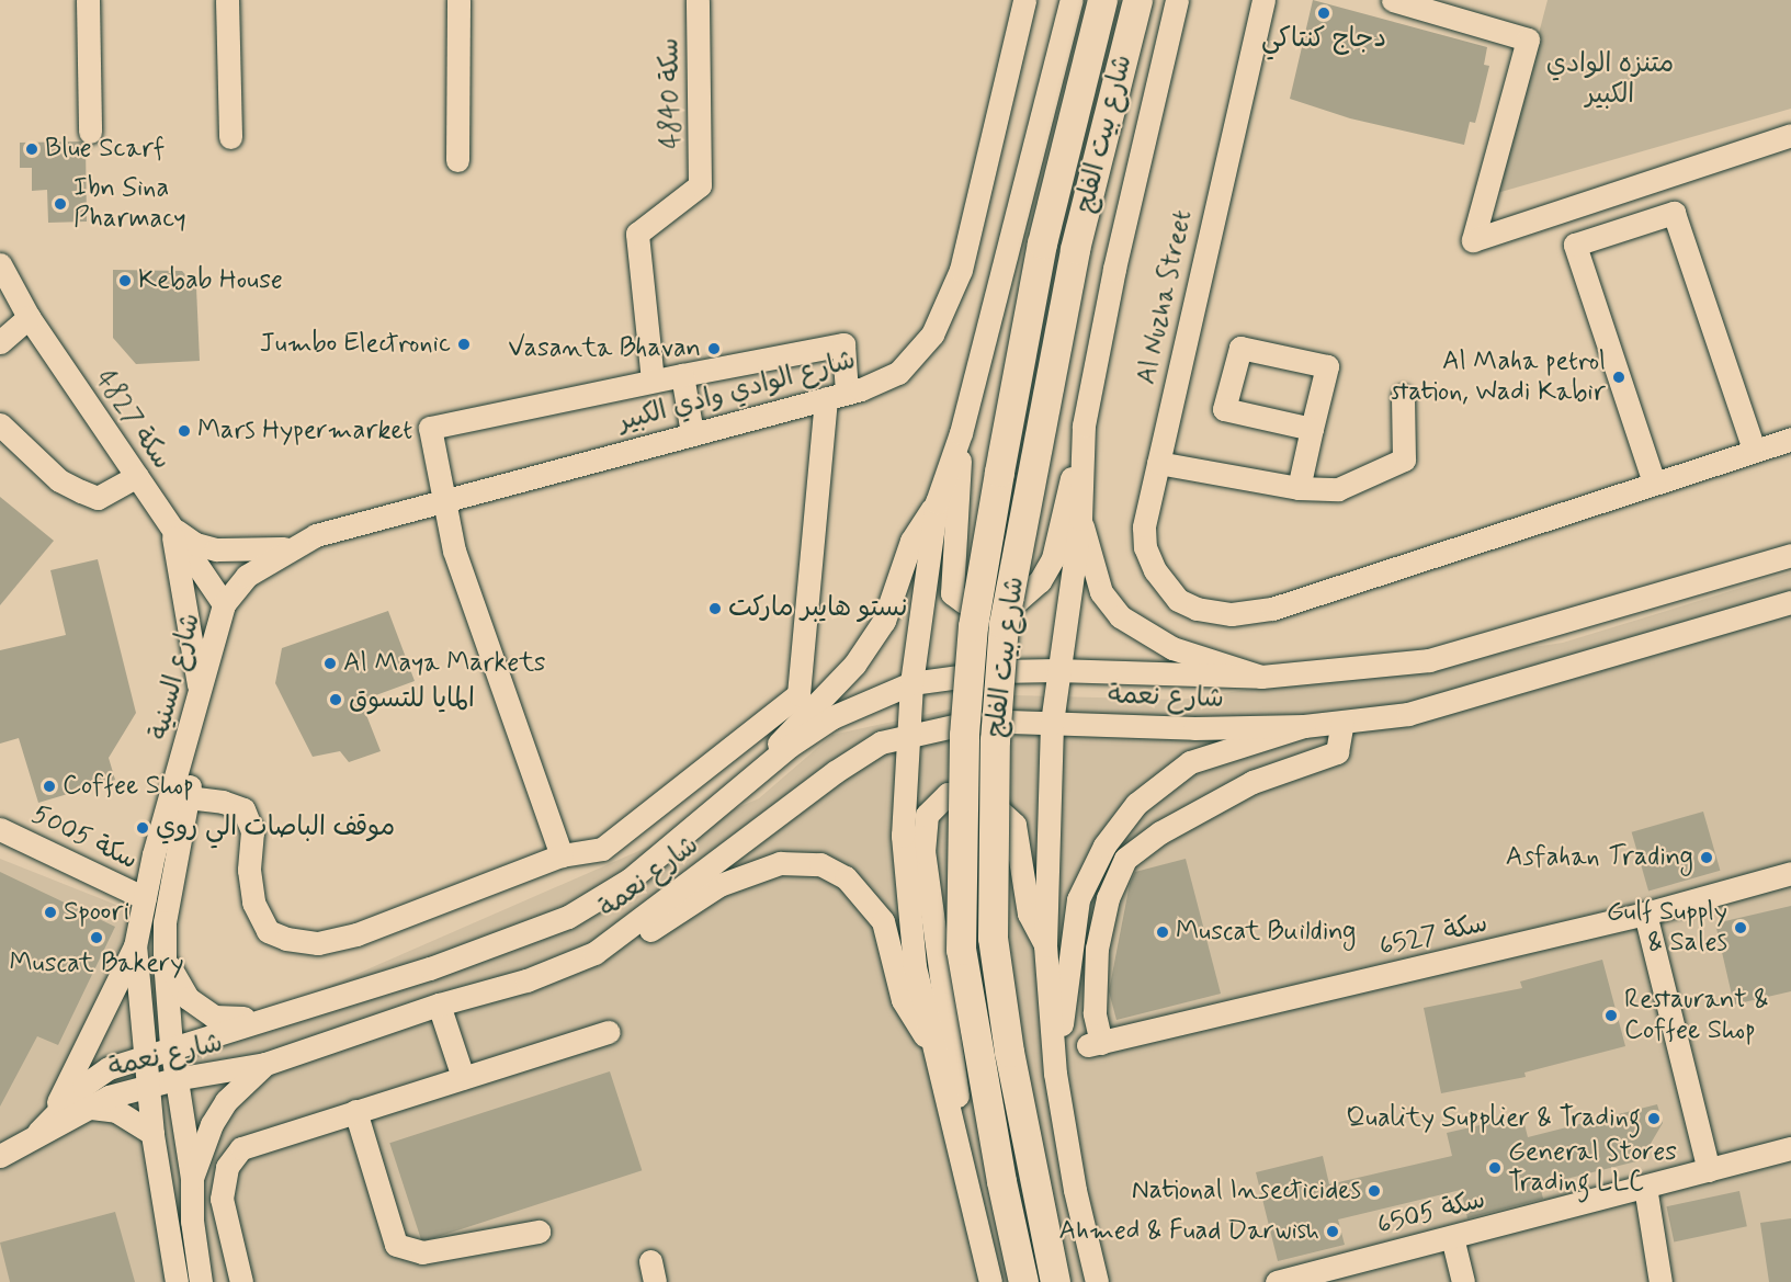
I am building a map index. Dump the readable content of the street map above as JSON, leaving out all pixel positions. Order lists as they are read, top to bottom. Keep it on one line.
{"streets":{"main road":["شارع بيت الفلج"],"street":["سكة 4840","Al Nuzha Street","شارع الوادي وادي الكبير","سكة 4827","شارع السنية","شارع نعمة","سكة 5005","سكة 6527","سكة 6505"]},"crossings":[["شارع الوادي وادي الكبير","سكة 4827"],["شارع الوادي وادي الكبير","شارع السنية"],["سكة 4827","شارع السنية"],["شارع السنية","شارع نعمة"],["شارع السنية","سكة 5005"]],"parks":["متنزه الوادي الكبير"],"places":["دجاج كنتاكي","Blue Scarf","Ibn Sina Pharmacy","Kebab House","Jumbo Electronic","Vasanta Bhavan","Al Maha petrol station, Wadi Kabir","Mars Hypermarket","نستو هايبر ماركت","Al Maya Markets","المايا للتسوق","Coffee Shop","موقف الباصات الي روي","Asfahan Trading","Spoori","Gulf Supply & Sales","Muscat Building","Muscat Bakery","Restaurant & Coffee Shop","Quality Supplier & Trading","General Stores Trading LLC","National Insecticides","Ahmed & Fuad Darwish"]}
